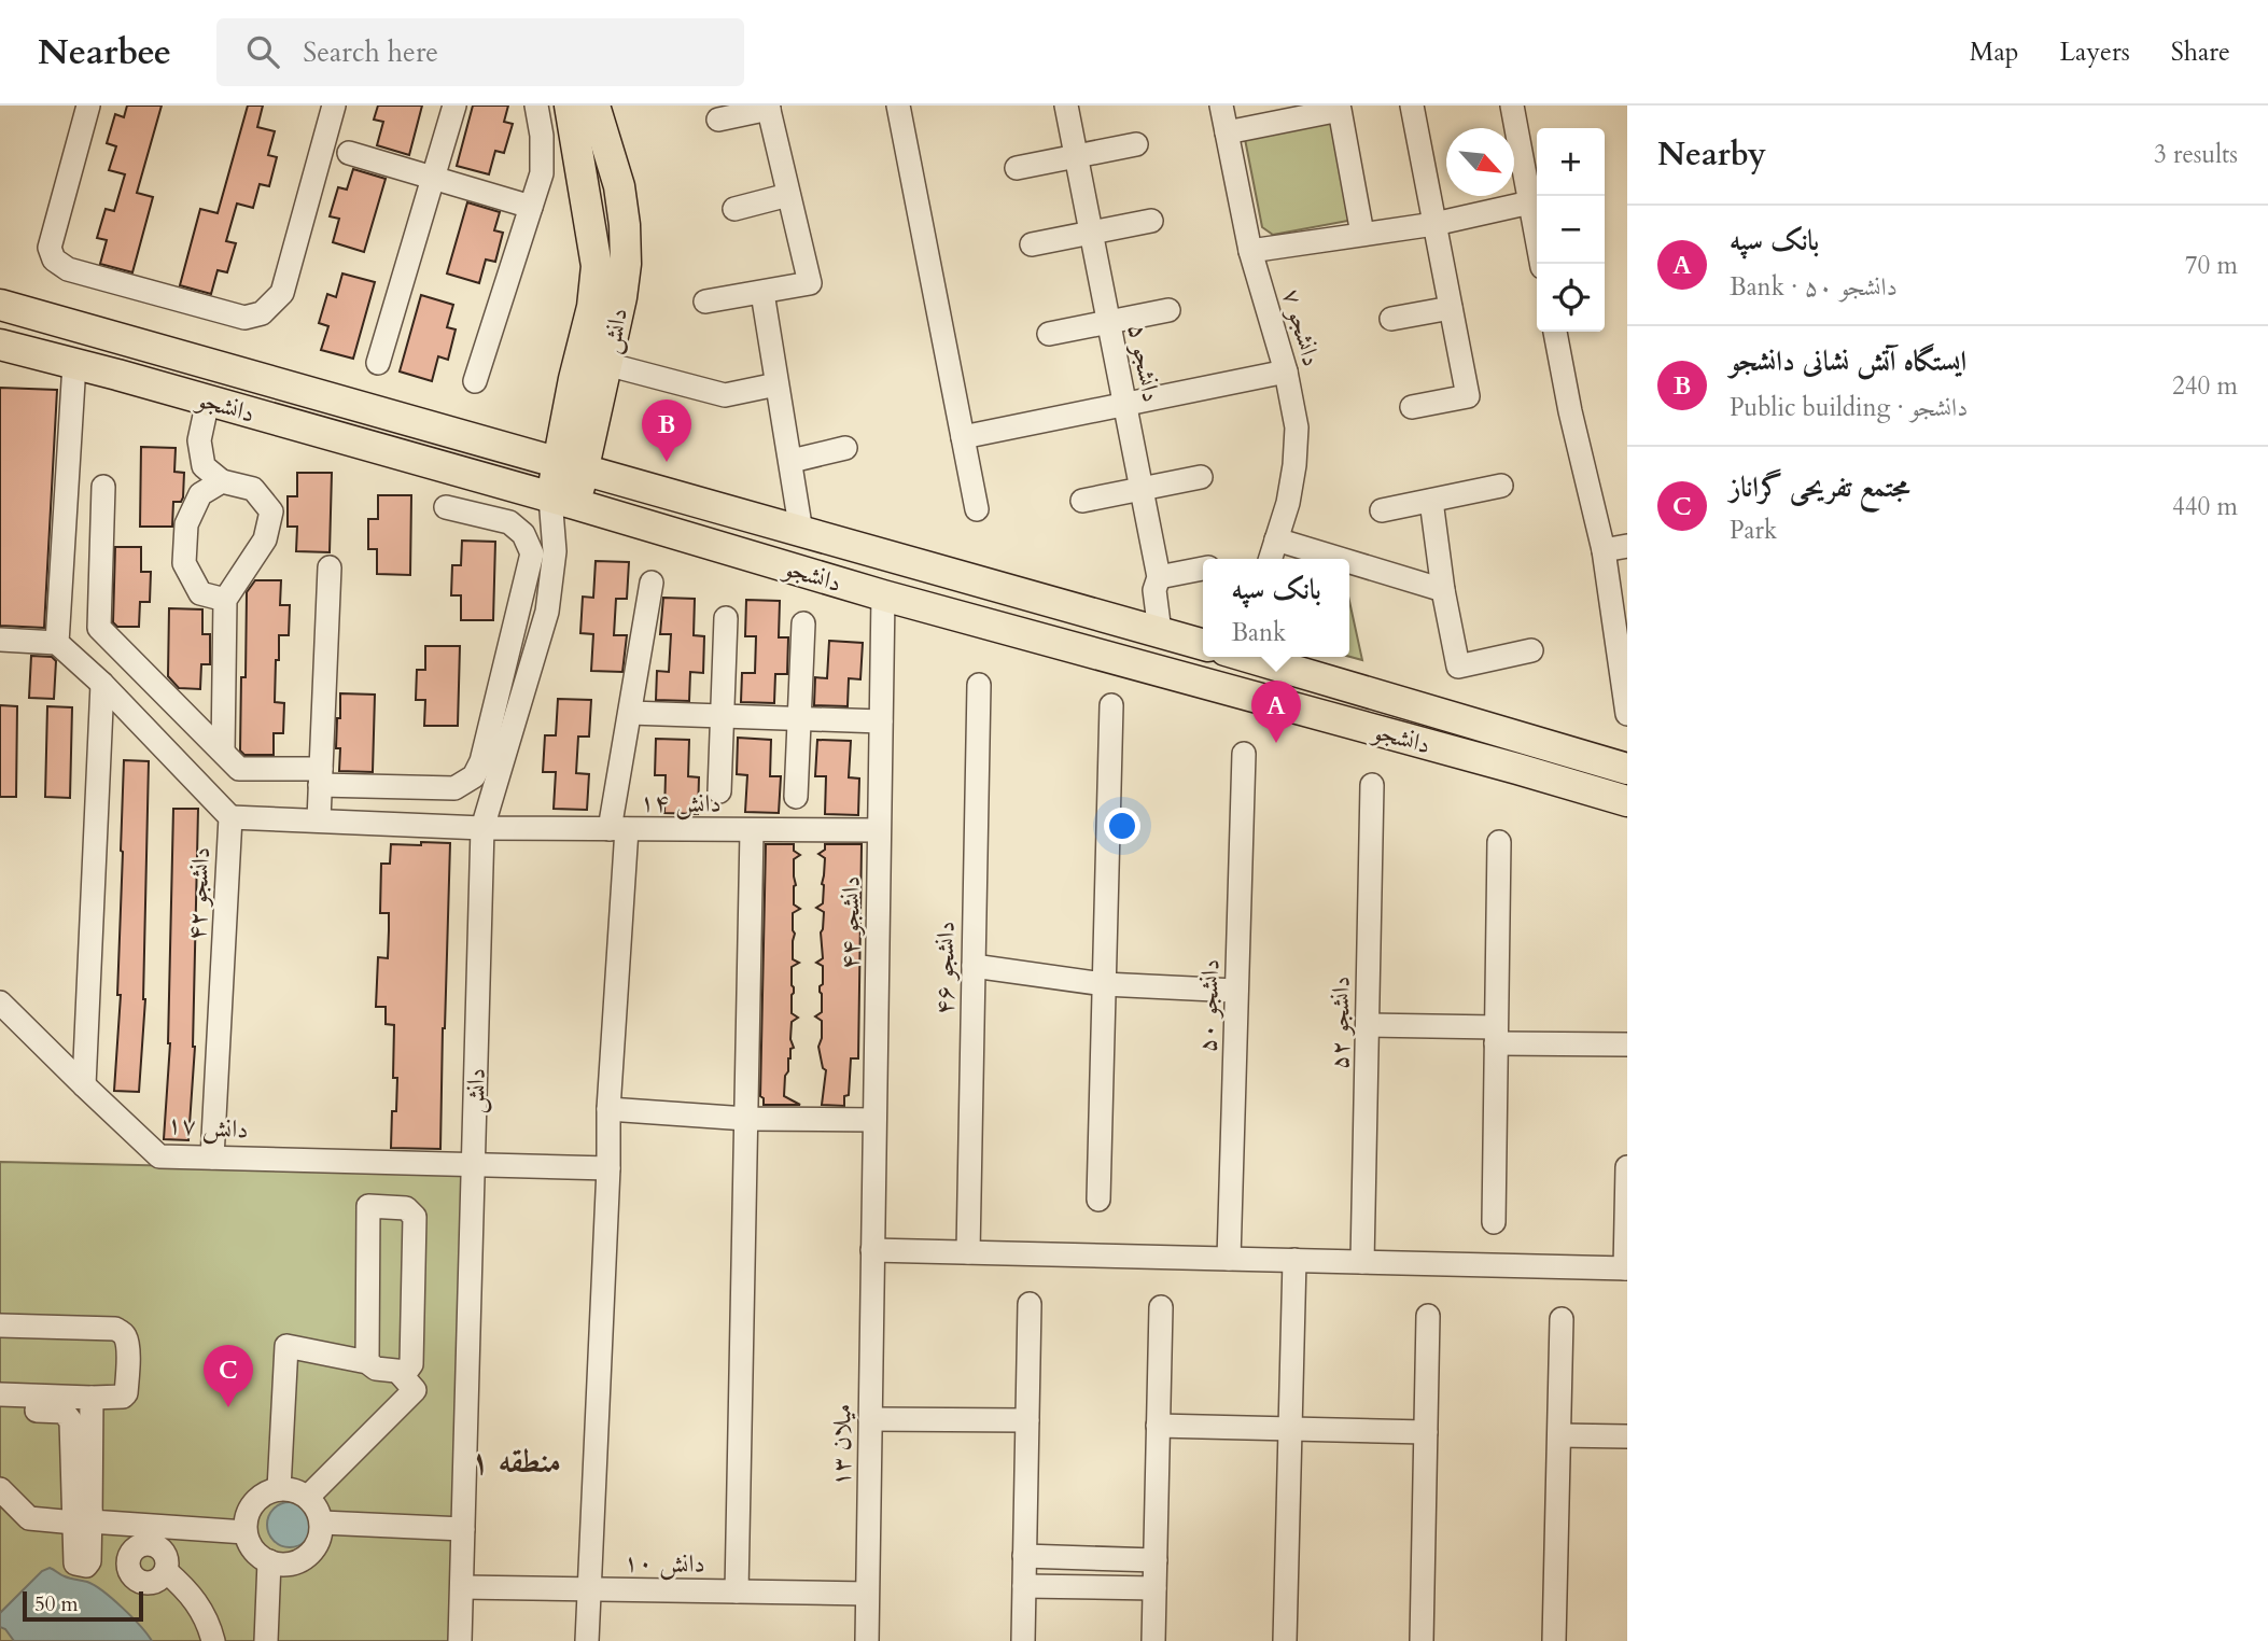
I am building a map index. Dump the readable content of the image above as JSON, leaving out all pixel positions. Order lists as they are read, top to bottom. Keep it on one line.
{"streets":{"main road":["دانش","دانشجو"],"street":["دانشجو ۷","دانشجو ۵","دانش ۱۴","دانشجو ۴۲","دانشجو ۴۴","دانشجو ۴۶","دانشجو ۵۰","دانشجو ۵۲","دانش ۱۷","میلان ۱۳","دانش ۱۰"]},"crossings":[["دانش","دانشجو"],["دانش","دانش ۱۴"],["دانش","دانش ۱۷"],["دانش","دانش ۱۰"],["دانشجو ۵","دانشجو"],["دانشجو","دانشجو ۴۴"],["دانش ۱۴","دانشجو ۴۲"],["دانش ۱۴","دانشجو ۴۴"],["دانشجو ۴۲","دانش ۱۷"],["دانشجو ۴۴","میلان ۱۳"],["میلان ۱۳","دانش ۱۰"]],"districts":["منطقه ۱"],"scale_bar":"50 m","north":"bottom right","page":{"header":"Nearbee","search":"Search here","nav":["Map","Layers","Share"],"heading":["Nearby","3 results"],"map_buttons":["+","−"],"list":[{"mark":"A","name":"بانک سپه","note":"Bank · دانشجو ۵۰","value":"70 m"},{"mark":"B","name":"ایستگاه آتش نشانی دانشجو","note":"Public building · دانشجو","value":"240 m"},{"mark":"C","name":"مجتمع تفریحی گراناز","note":"Park","value":"440 m"}],"pins":["B","A","C"],"popup":["بانک سپه","Bank"],"scale":"50 m"}}
